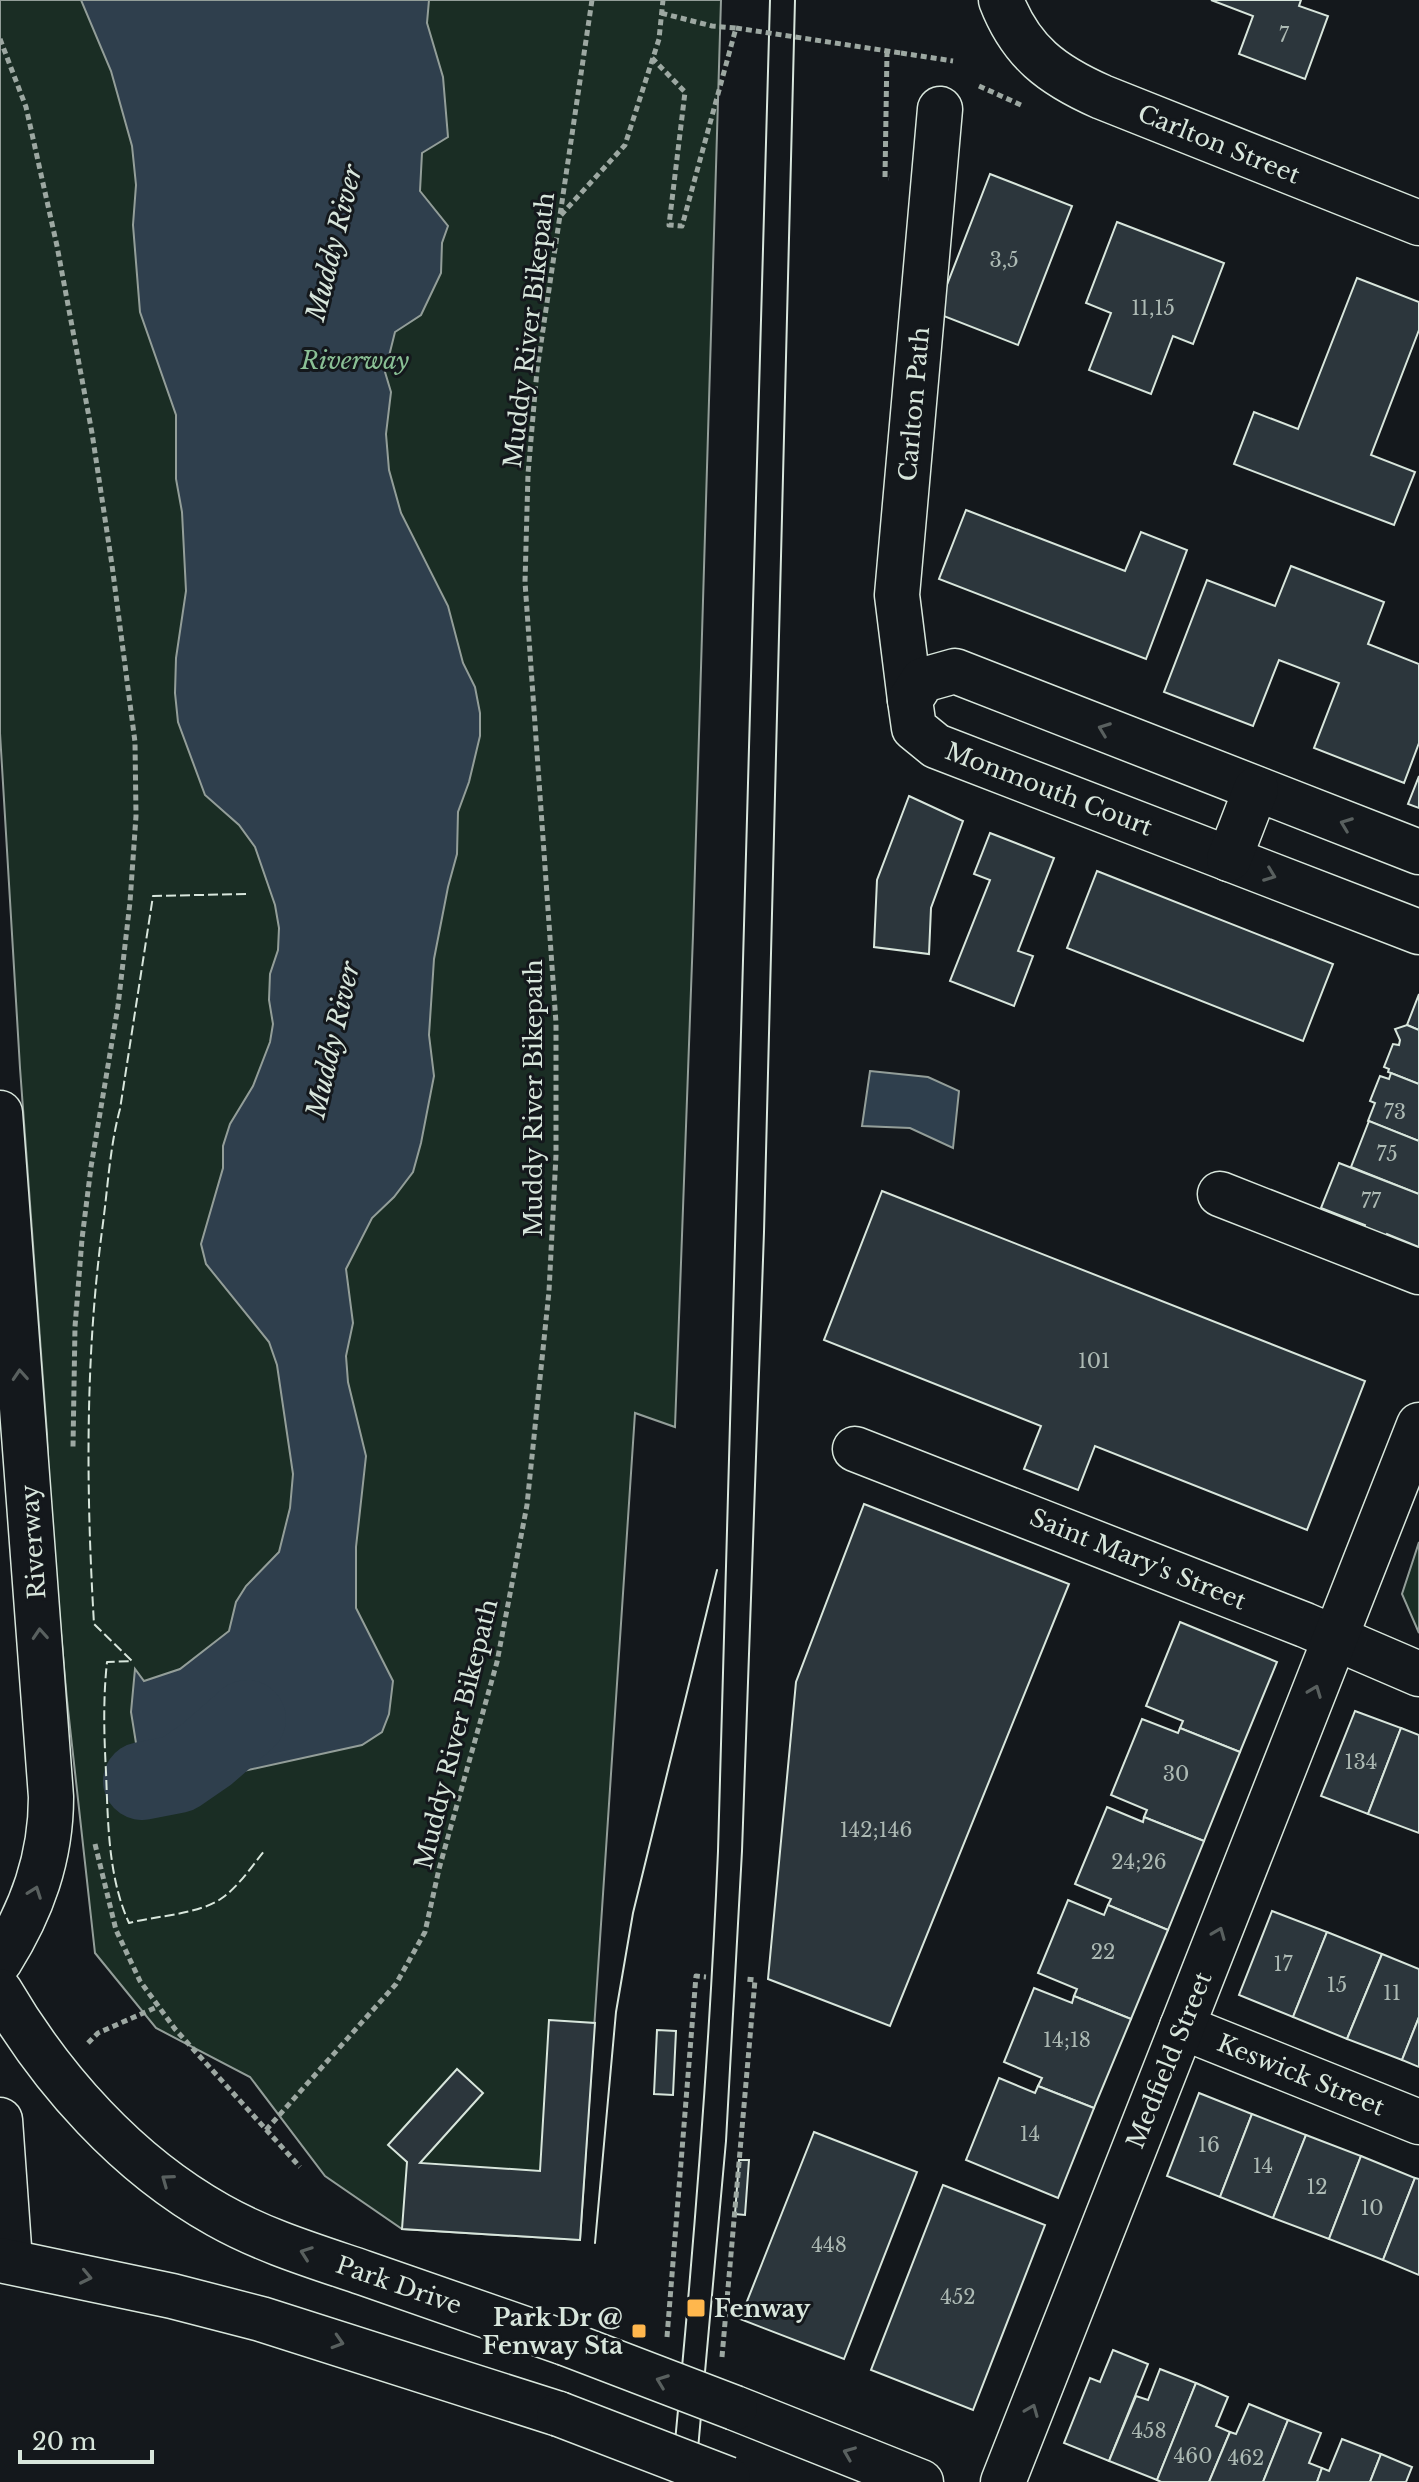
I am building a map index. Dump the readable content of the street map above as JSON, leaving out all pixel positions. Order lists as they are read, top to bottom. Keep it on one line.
{"streets":{"main road":["Carlton Street","Carlton Path","Monmouth Court","Riverway","Saint Mary's Street","Medfield Street","Keswick Street","Park Drive"],"path":["Muddy River Bikepath"]},"crossings":[["Carlton Path","Monmouth Court"],["Saint Mary's Street","Medfield Street"],["Medfield Street","Keswick Street"]],"one_way":["Riverway","Medfield Street"],"water":["Muddy River"],"parks":["Riverway"],"places":{"transit":["Fenway","Park Dr @ Fenway Sta"]},"house_numbers":["7","3,5","11,15","73","75","77","101","134","30","142;146","24;26","22","17","15","11","14;18","14","16","14","12","10","448","452","458","460","462"],"scale_bar":"20 m"}
